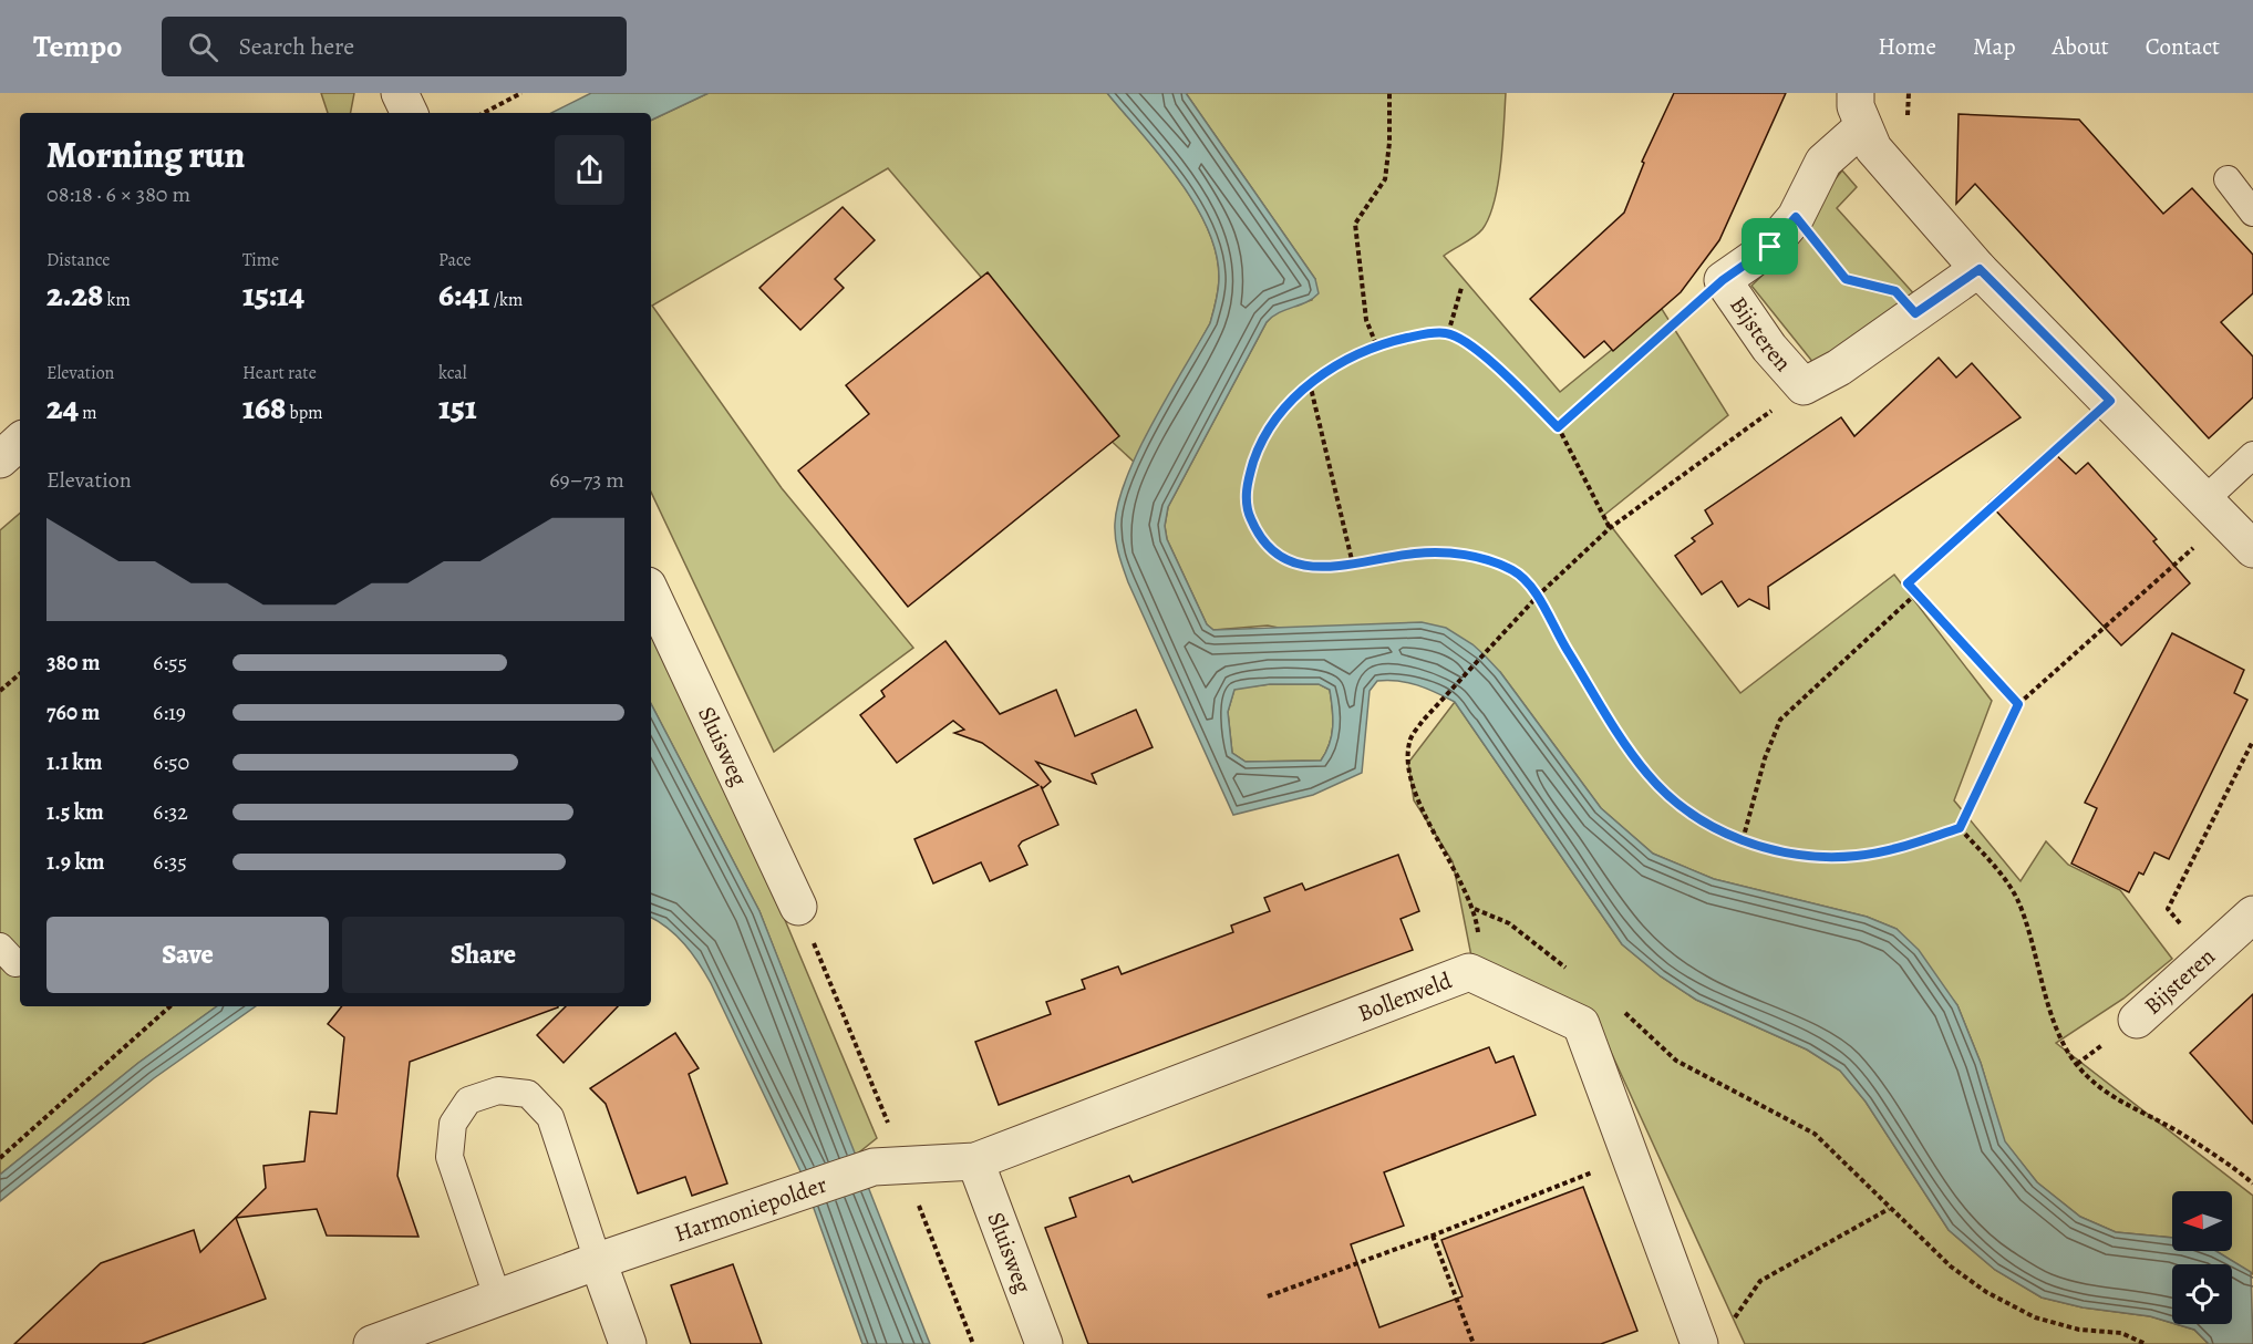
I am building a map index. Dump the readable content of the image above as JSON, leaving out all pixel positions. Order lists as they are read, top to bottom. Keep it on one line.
{"streets":{"street":["Bijsteren","Sluisweg","Bollenveld","Harmoniepolder"]},"crossings":[["Sluisweg","Bollenveld"],["Bollenveld","Harmoniepolder"]],"north":"left","page":{"header":"Tempo","search":"Search here","nav":["Home","Map","About","Contact"],"heading":["Morning run","08:18 · 6 × 380 m"],"stats":[["Distance","2.28 km"],["Time","15:14"],["Pace","6:41 /km"],["Elevation","24 m"],["Heart rate","168 bpm"],["kcal","151"]],"chart":["Elevation","69–73 m"],"list":[{"name":"380 m","note":"6:55"},{"name":"760 m","note":"6:19"},{"name":"1.1 km","note":"6:50"},{"name":"1.5 km","note":"6:32"},{"name":"1.9 km","note":"6:35"}],"buttons":["Save","Share"]}}
